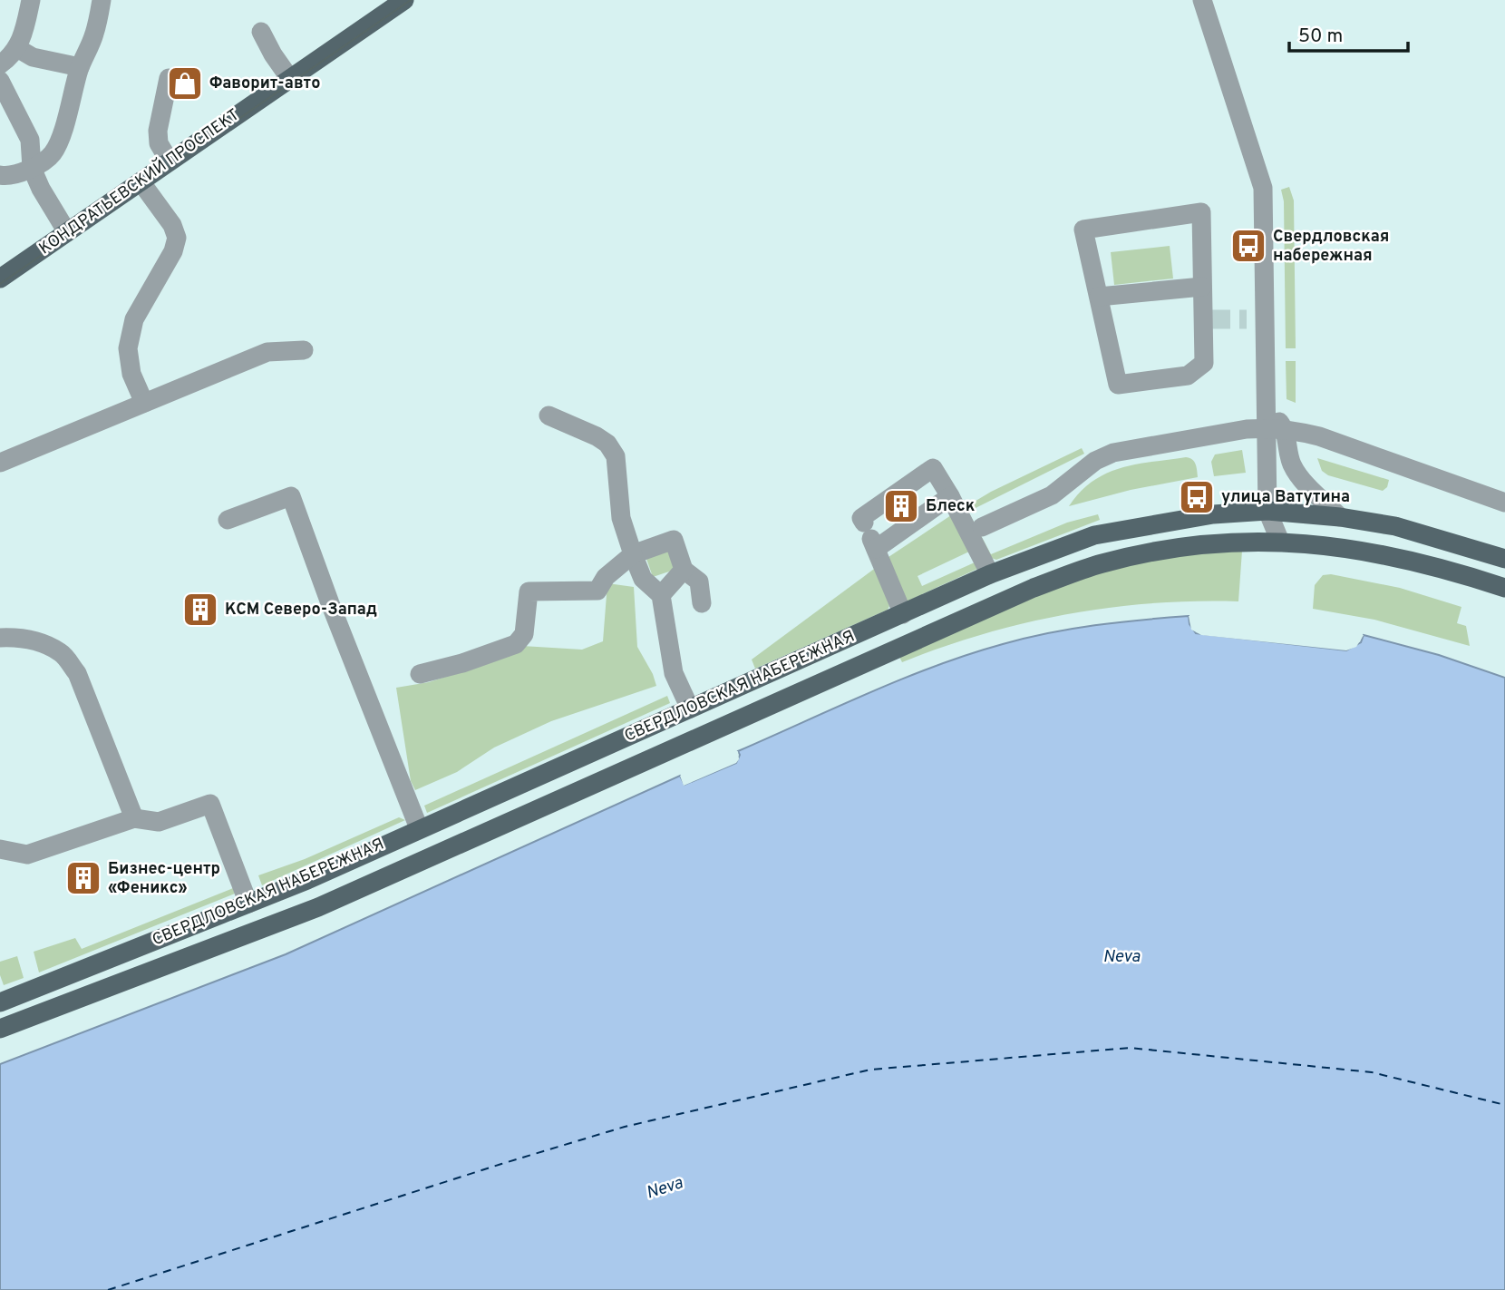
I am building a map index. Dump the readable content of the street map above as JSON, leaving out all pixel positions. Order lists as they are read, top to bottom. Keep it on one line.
{"streets":{"main road":["КОНДРАТЬЕВСКИЙ ПРОСПЕКТ","СВЕРДЛОВСКАЯ НАБЕРЕЖНАЯ"]},"water":["Neva"],"places":{"shop":["Фаворит-авто"],"bus stop":["Свердловская набережная","улица Ватутина"],"building":["Блеск","КСМ Северо-Запад","Бизнес-центр «Феникс»"]},"scale_bar":"50 m"}
